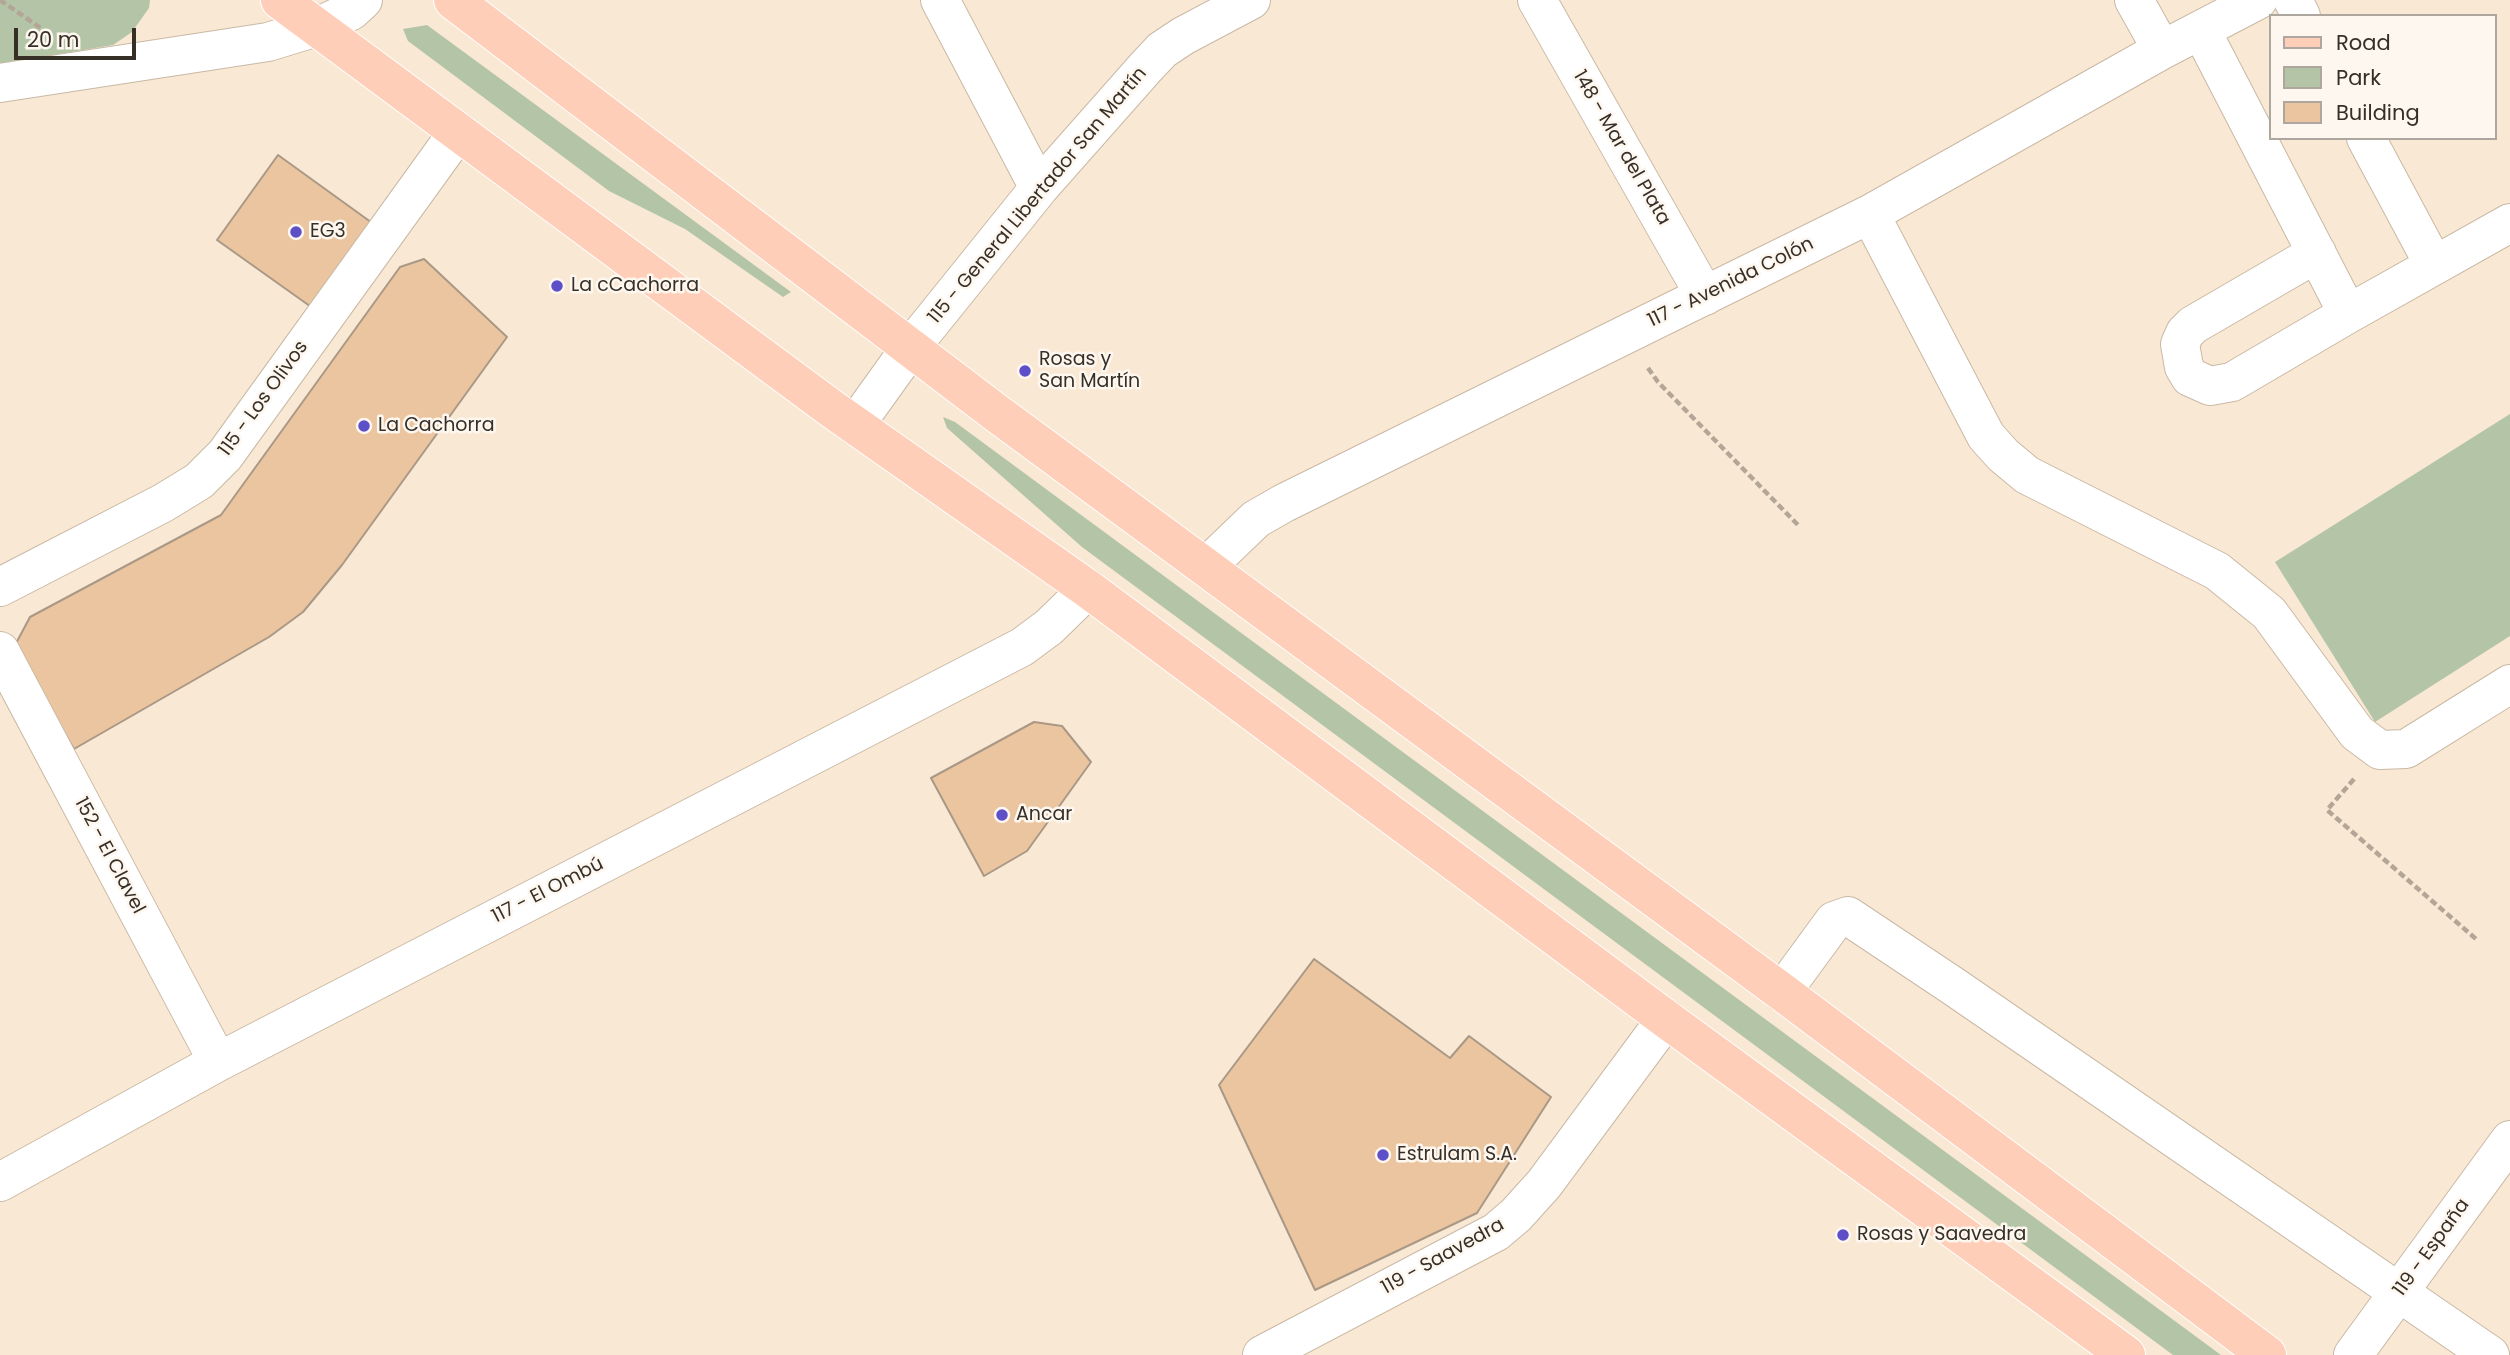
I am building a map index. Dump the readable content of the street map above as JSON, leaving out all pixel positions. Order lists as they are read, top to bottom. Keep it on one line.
{"streets":{"street":["148 - Mar del Plata","115 - General Libertador San Martín","117 - Avenida Colón","115 - Los Olivos","152 - El Clavel","117 - El Ombú","119 - España","119 - Saavedra"]},"crossings":[["148 - Mar del Plata","117 - Avenida Colón"],["152 - El Clavel","117 - El Ombú"]],"places":["EG3","La cCachorra","Rosas y San Martín","La Cachorra","Ancar","Estrulam S.A.","Rosas y Saavedra"],"legend":["Road","Park","Building"],"scale_bar":"20 m"}
